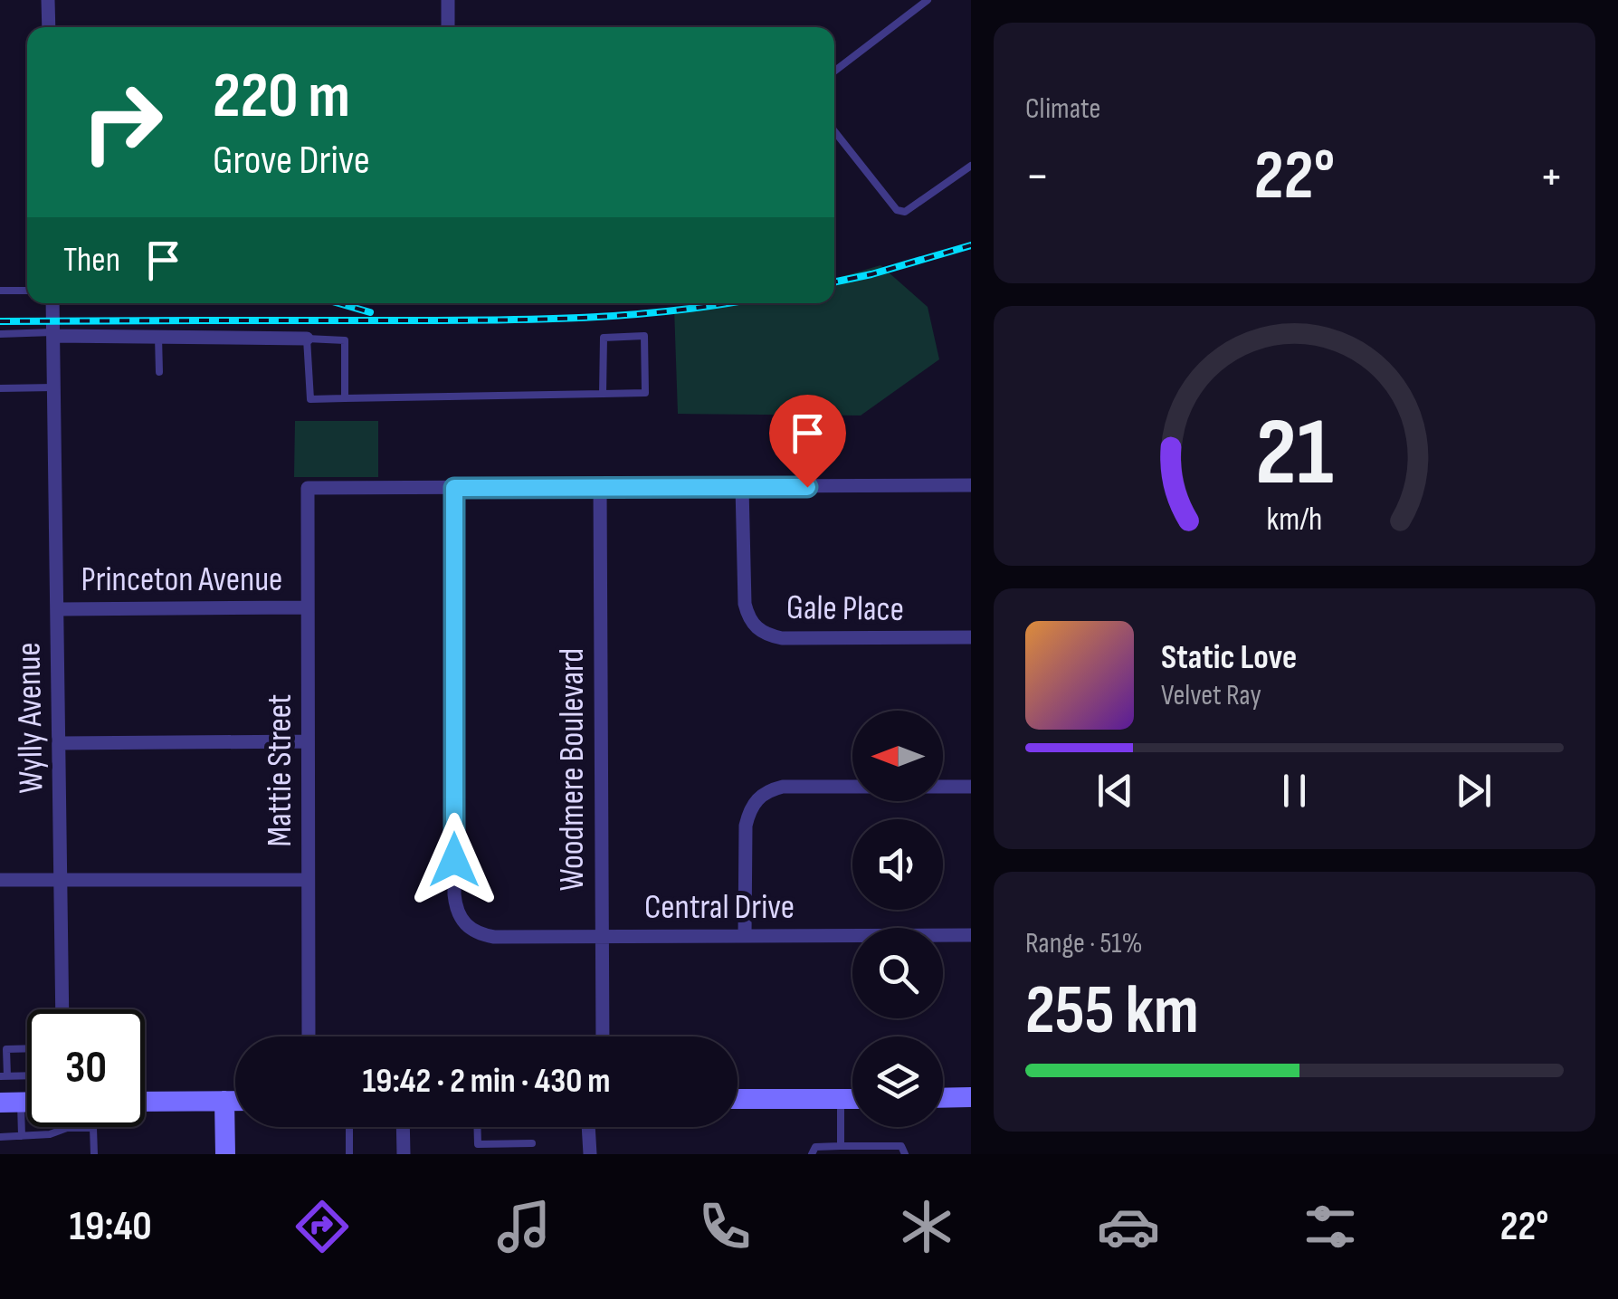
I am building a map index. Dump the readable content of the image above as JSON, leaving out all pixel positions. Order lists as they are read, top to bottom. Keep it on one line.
{"streets":{"street":["Princeton Avenue","Gale Place","Wylly Avenue","Woodmere Boulevard","Mattie Street","Central Drive"]},"crossings":[["Princeton Avenue","Wylly Avenue"],["Princeton Avenue","Mattie Street"],["Woodmere Boulevard","Central Drive"],["Mattie Street","Central Drive"]],"north":"left","page":{"tile":["Climate",["Range · 51%","255 km"]],"turn":["220 m","Grove Drive"],"heat":["−","22°","+"],"then":"Then","song":["Static Love","Velvet Ray"],"limit":"30","trip":"19:42 · 2 min · 430 m","tabs":["19:40","22°"],"gauge":["21","km/h"]}}
